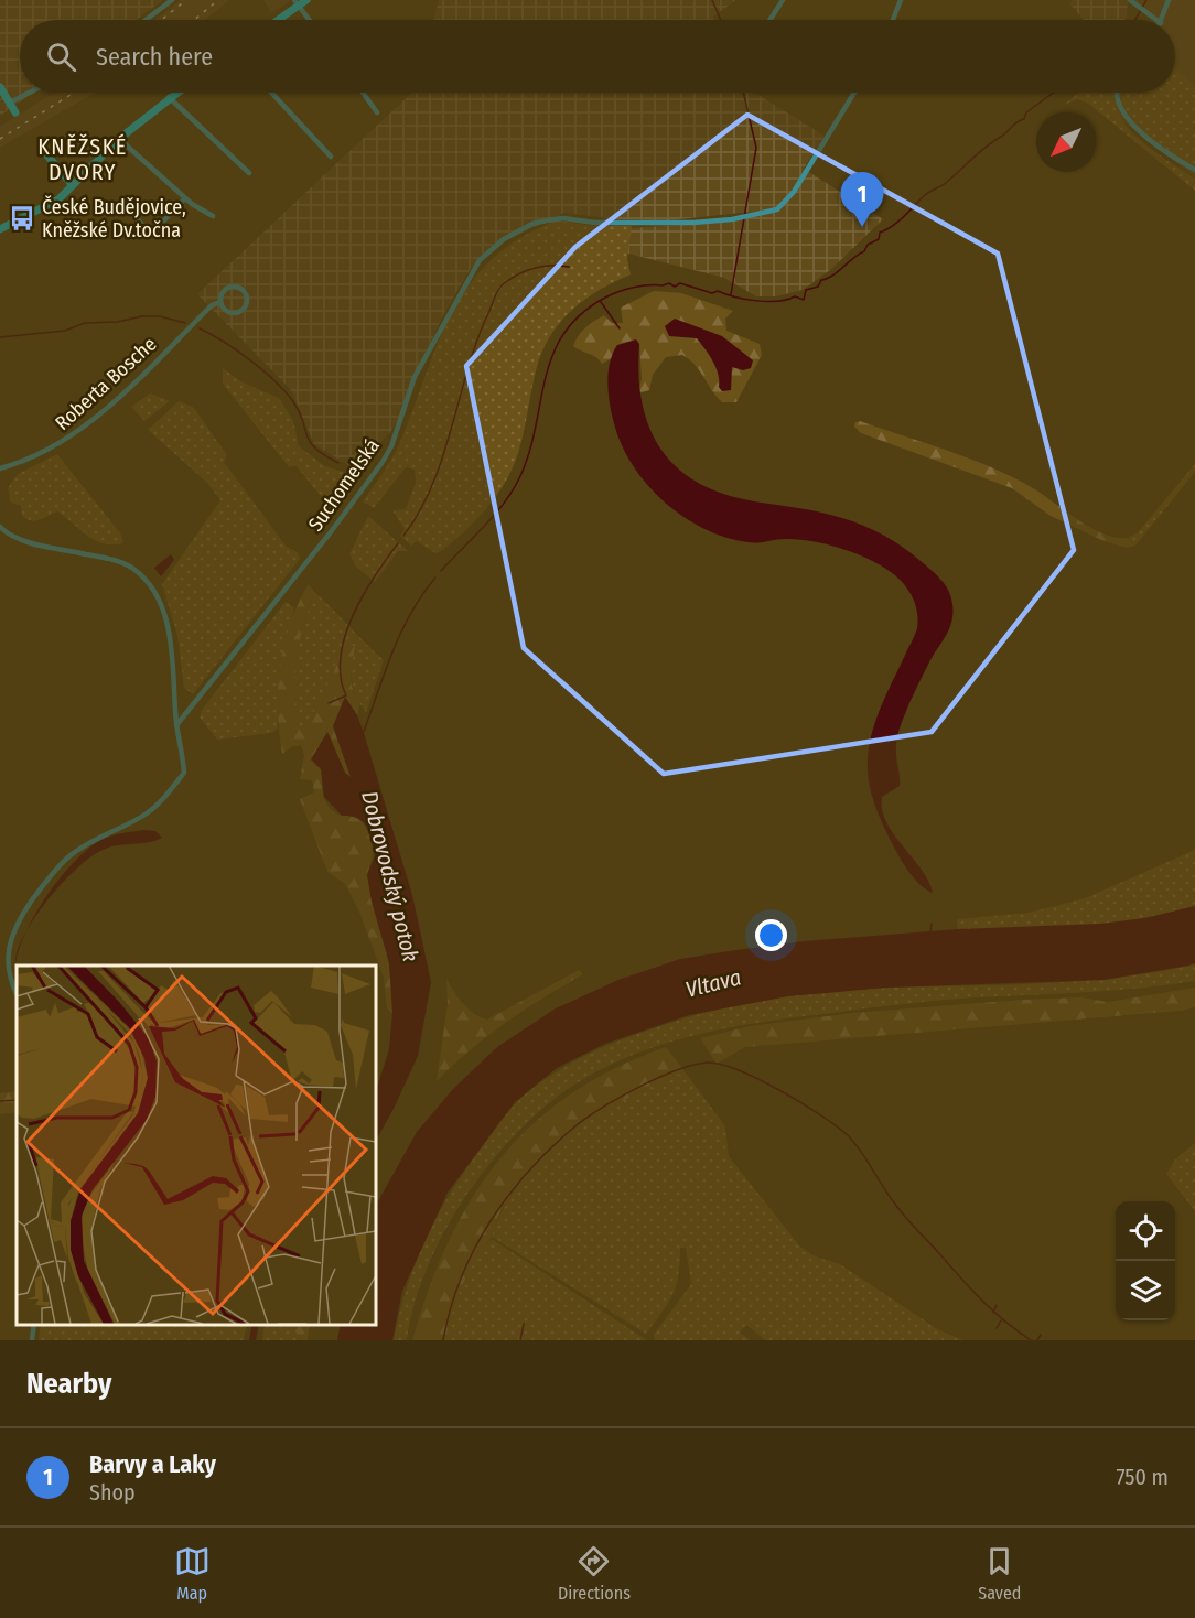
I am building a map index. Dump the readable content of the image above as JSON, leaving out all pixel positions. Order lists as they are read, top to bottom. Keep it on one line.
{"streets":{"street":["Roberta Bosche","Suchomelská"]},"districts":["KNĚŽSKÉ DVORY"],"water":["Dobrovodský potok","Vltava"],"places":{"bus stop":["České Budějovice, Kněžské Dv.točna"]},"north":"bottom left","page":{"search":"Search here","pins":"1","heading":"Nearby","list":[{"mark":"1","name":"Barvy a Laky","note":"Shop","value":"750 m"}],"nav":["Map","Directions","Saved"]}}
